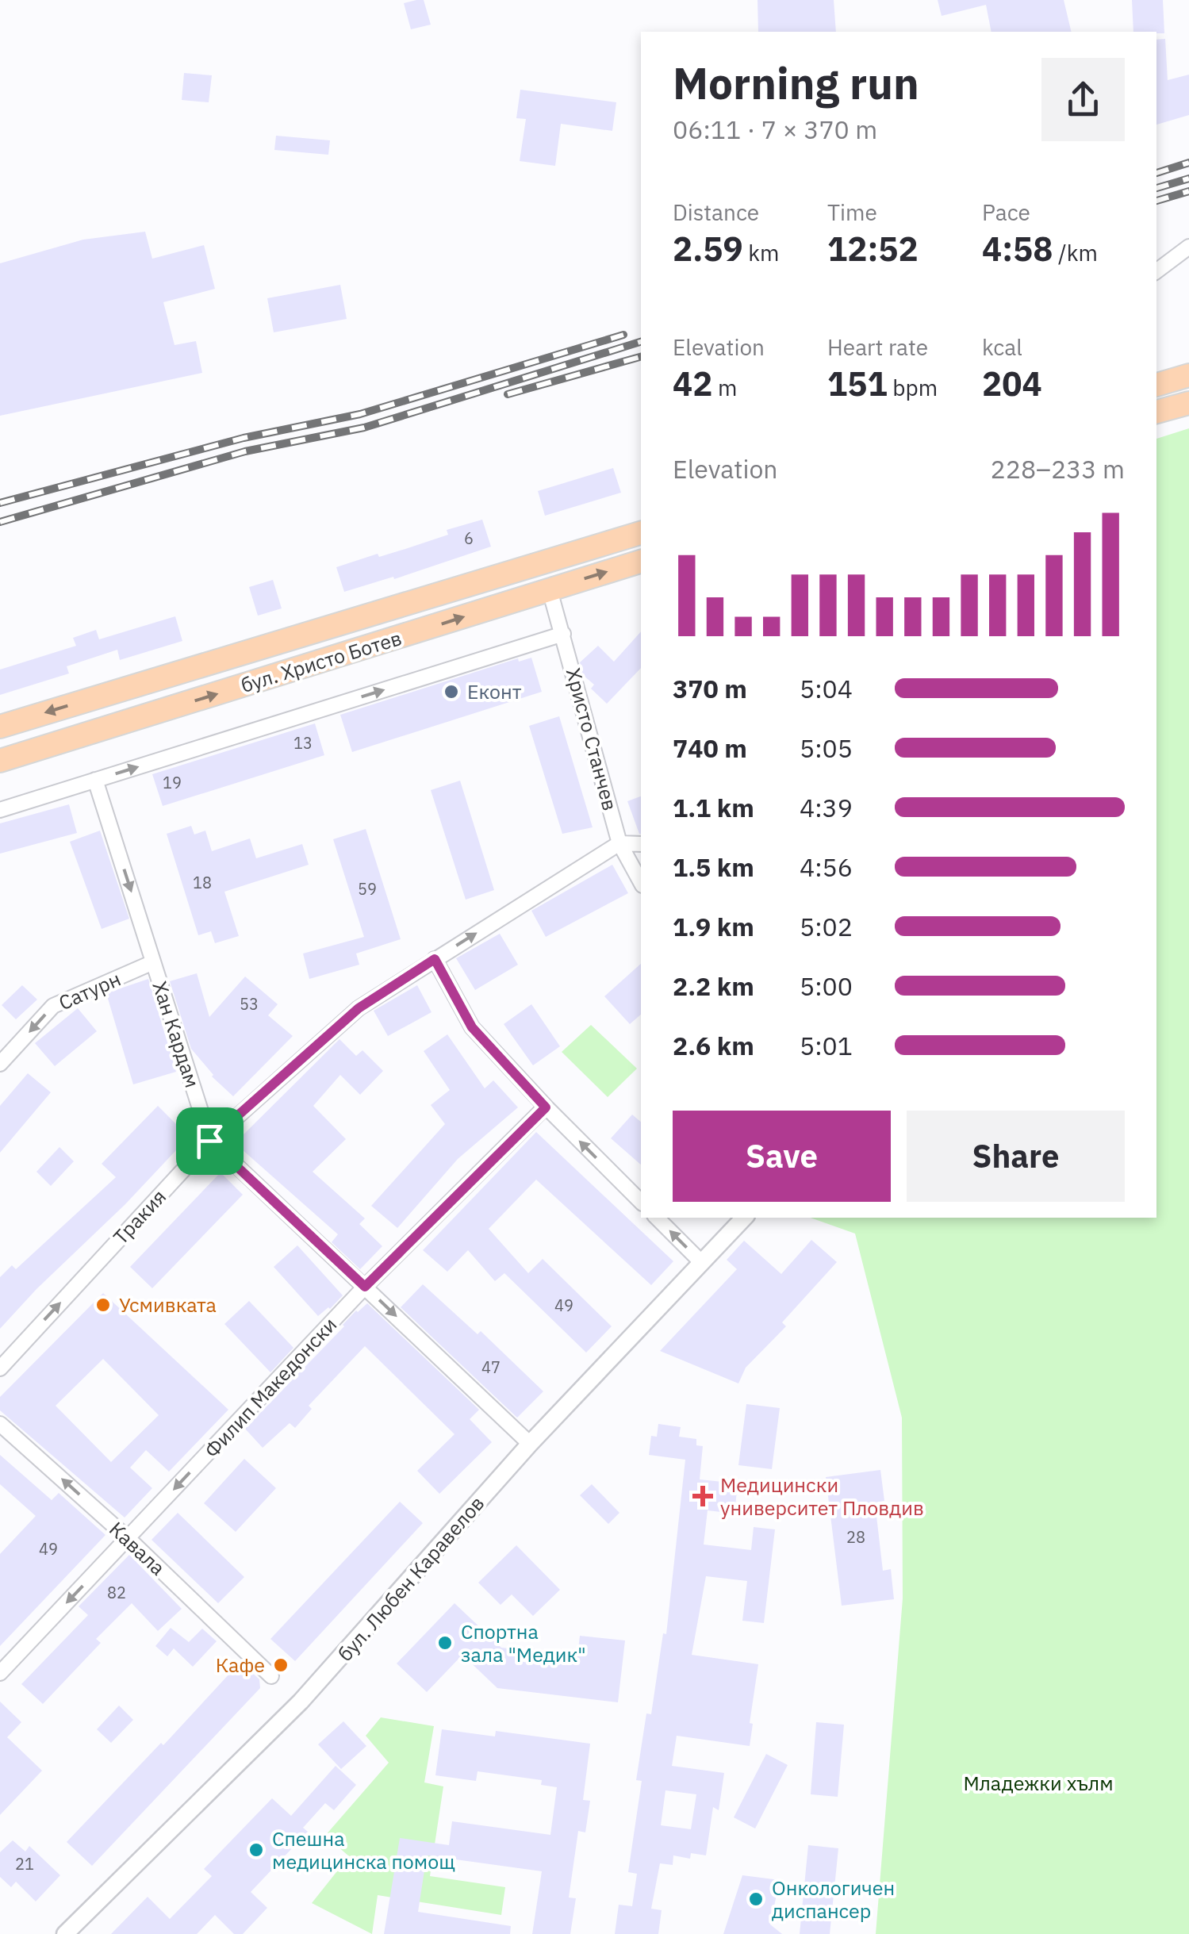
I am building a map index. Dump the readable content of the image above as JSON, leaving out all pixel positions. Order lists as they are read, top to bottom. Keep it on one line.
{"streets":{"main road":["бул. Христо Ботев"],"street":["Христо Станчев","Сатурн","Хан Кардам","Тракия","Филип Македонски","Кавала","бул. Любен Каравелов"]},"crossings":[["бул. Христо Ботев","Христо Станчев"],["Христо Станчев","Тракия"],["Сатурн","Хан Кардам"],["Хан Кардам","Тракия"],["Хан Кардам","Филип Македонски"],["Хан Кардам","бул. Любен Каравелов"],["Филип Македонски","Кавала"]],"one_way":["Сатурн","Хан Кардам","Тракия","Филип Македонски","Кавала"],"parks":["Младежки хълм"],"places":{"other":["Еконт","Усмивката","Спортна зала \"Медик\"","Кафе","Спешна медицинска помощ","Онкологичен диспансер"],"health":["Медицински университет Пловдив"]},"house_numbers":["6","13","19","18","59","53","49","47","28","49","82","21"],"page":{"heading":["Morning run","06:11 · 7 × 370 m"],"stats":[["Distance","2.59 km"],["Time","12:52"],["Pace","4:58 /km"],["Elevation","42 m"],["Heart rate","151 bpm"],["kcal","204"]],"chart":["Elevation","228–233 m"],"list":[{"name":"370 m","note":"5:04"},{"name":"740 m","note":"5:05"},{"name":"1.1 km","note":"4:39"},{"name":"1.5 km","note":"4:56"},{"name":"1.9 km","note":"5:02"},{"name":"2.2 km","note":"5:00"},{"name":"2.6 km","note":"5:01"}],"buttons":["Save","Share"]}}
